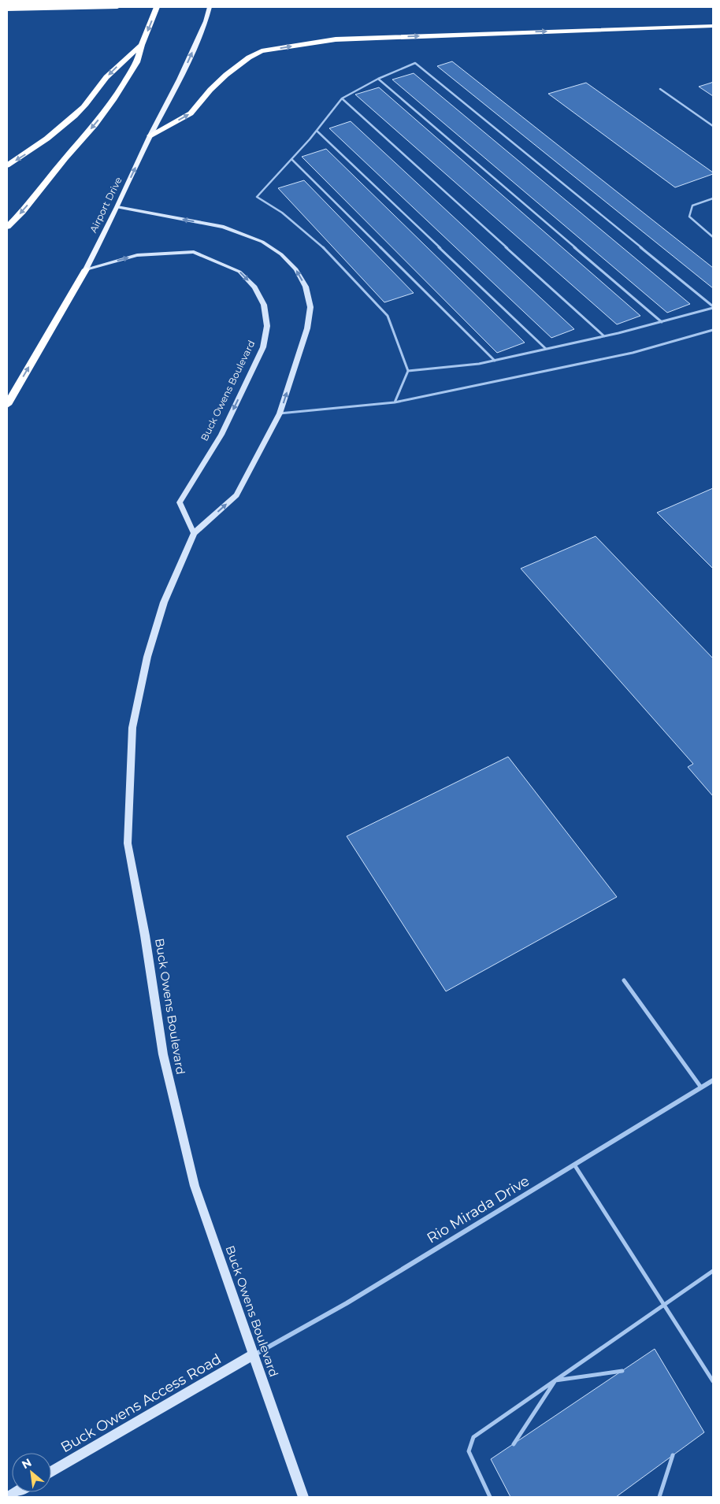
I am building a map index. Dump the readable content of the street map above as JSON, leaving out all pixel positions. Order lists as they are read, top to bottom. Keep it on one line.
{"streets":{"highway":["Airport Drive"],"main road":["Buck Owens Boulevard","Buck Owens Access Road"],"street":["Rio Mirada Drive"]},"crossings":[["Airport Drive","Buck Owens Boulevard"],["Buck Owens Boulevard","Rio Mirada Drive"],["Buck Owens Boulevard","Buck Owens Access Road"],["Rio Mirada Drive","Buck Owens Access Road"]],"one_way":["Airport Drive"],"north":"top left"}
